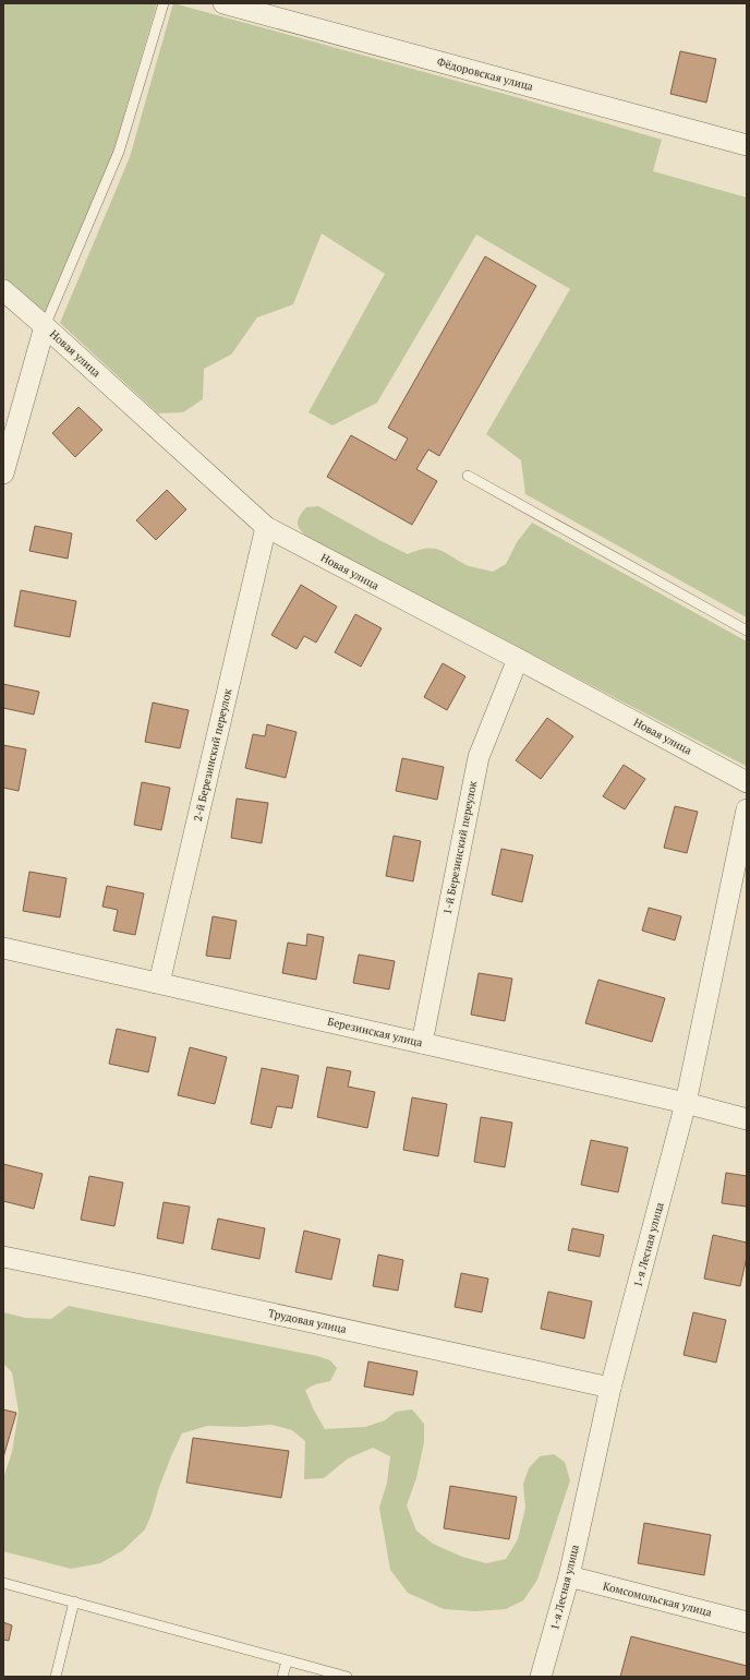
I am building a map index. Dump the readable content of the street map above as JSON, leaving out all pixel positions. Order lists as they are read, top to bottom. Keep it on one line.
{"streets":{"street":["Фёдоровская улица","Новая улица","2-й Березинский переулок","1-й Березинский переулок","Березинская улица","1-я Лесная улица","Трудовая улица","Комсомольская улица"]},"crossings":[["Новая улица","2-й Березинский переулок"],["Новая улица","1-й Березинский переулок"],["2-й Березинский переулок","Березинская улица"],["1-й Березинский переулок","Березинская улица"],["Березинская улица","1-я Лесная улица"],["1-я Лесная улица","Трудовая улица"],["1-я Лесная улица","Комсомольская улица"]]}
